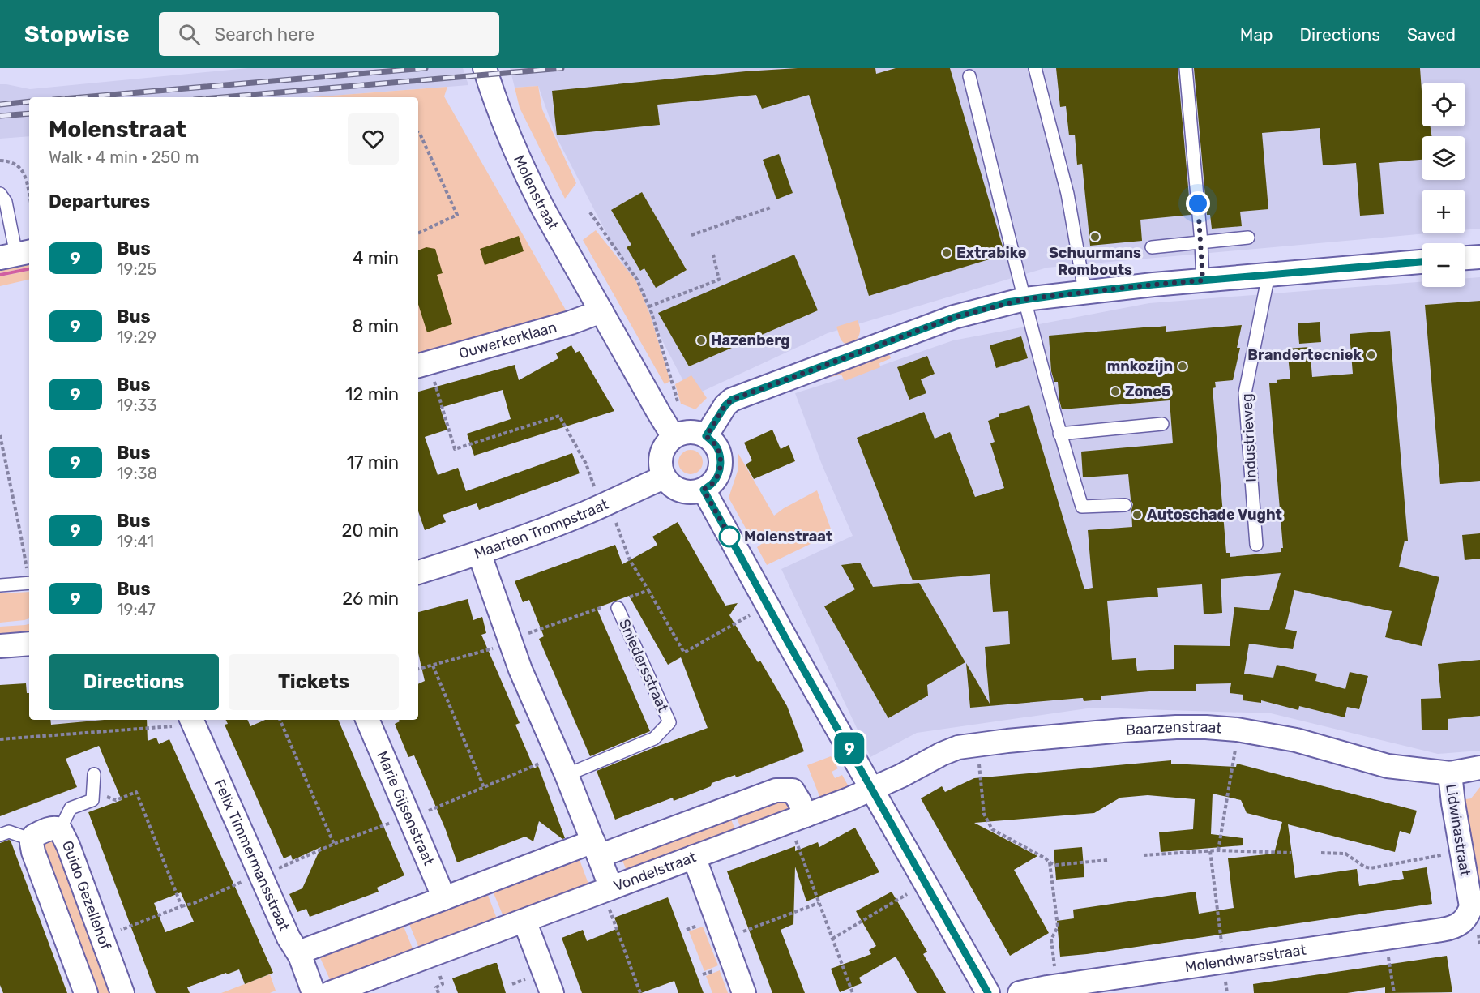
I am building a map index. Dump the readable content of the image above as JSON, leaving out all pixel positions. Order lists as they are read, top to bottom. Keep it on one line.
{"streets":{"street":["Molenstraat","Ouwerkerklaan","Maarten Trompstraat","Baarzenstraat","Marie Gijsenstraat","Lidwinastraat","Felix Timmermansstraat","Vondelstraat","Guido Gezellehof","Molendwarsstraat"],"lane":["Industrieweg","Sniedersstraat"]},"crossings":[["Molenstraat","Ouwerkerklaan"],["Molenstraat","Maarten Trompstraat"],["Baarzenstraat","Lidwinastraat"],["Baarzenstraat","Vondelstraat"],["Lidwinastraat","Molendwarsstraat"]],"places":["Schuurmans Rombouts","Extrabike","Hazenberg","Brandertecniek","mnkozijn","Zone5","Autoschade Vught","Molenstraat"],"lines":["bus line 9"],"page":{"header":"Stopwise","search":"Search here","nav":["Map","Directions","Saved"],"on_map":"9","map_buttons":["+","−"],"heading":[["Molenstraat","Walk · 4 min · 250 m"],"Departures"],"list":[{"mark":"9","name":"Bus","note":"19:25","value":"4 min"},{"mark":"9","name":"Bus","note":"19:29","value":"8 min"},{"mark":"9","name":"Bus","note":"19:33","value":"12 min"},{"mark":"9","name":"Bus","note":"19:38","value":"17 min"},{"mark":"9","name":"Bus","note":"19:41","value":"20 min"},{"mark":"9","name":"Bus","note":"19:47","value":"26 min"}],"buttons":["Directions","Tickets"]}}
